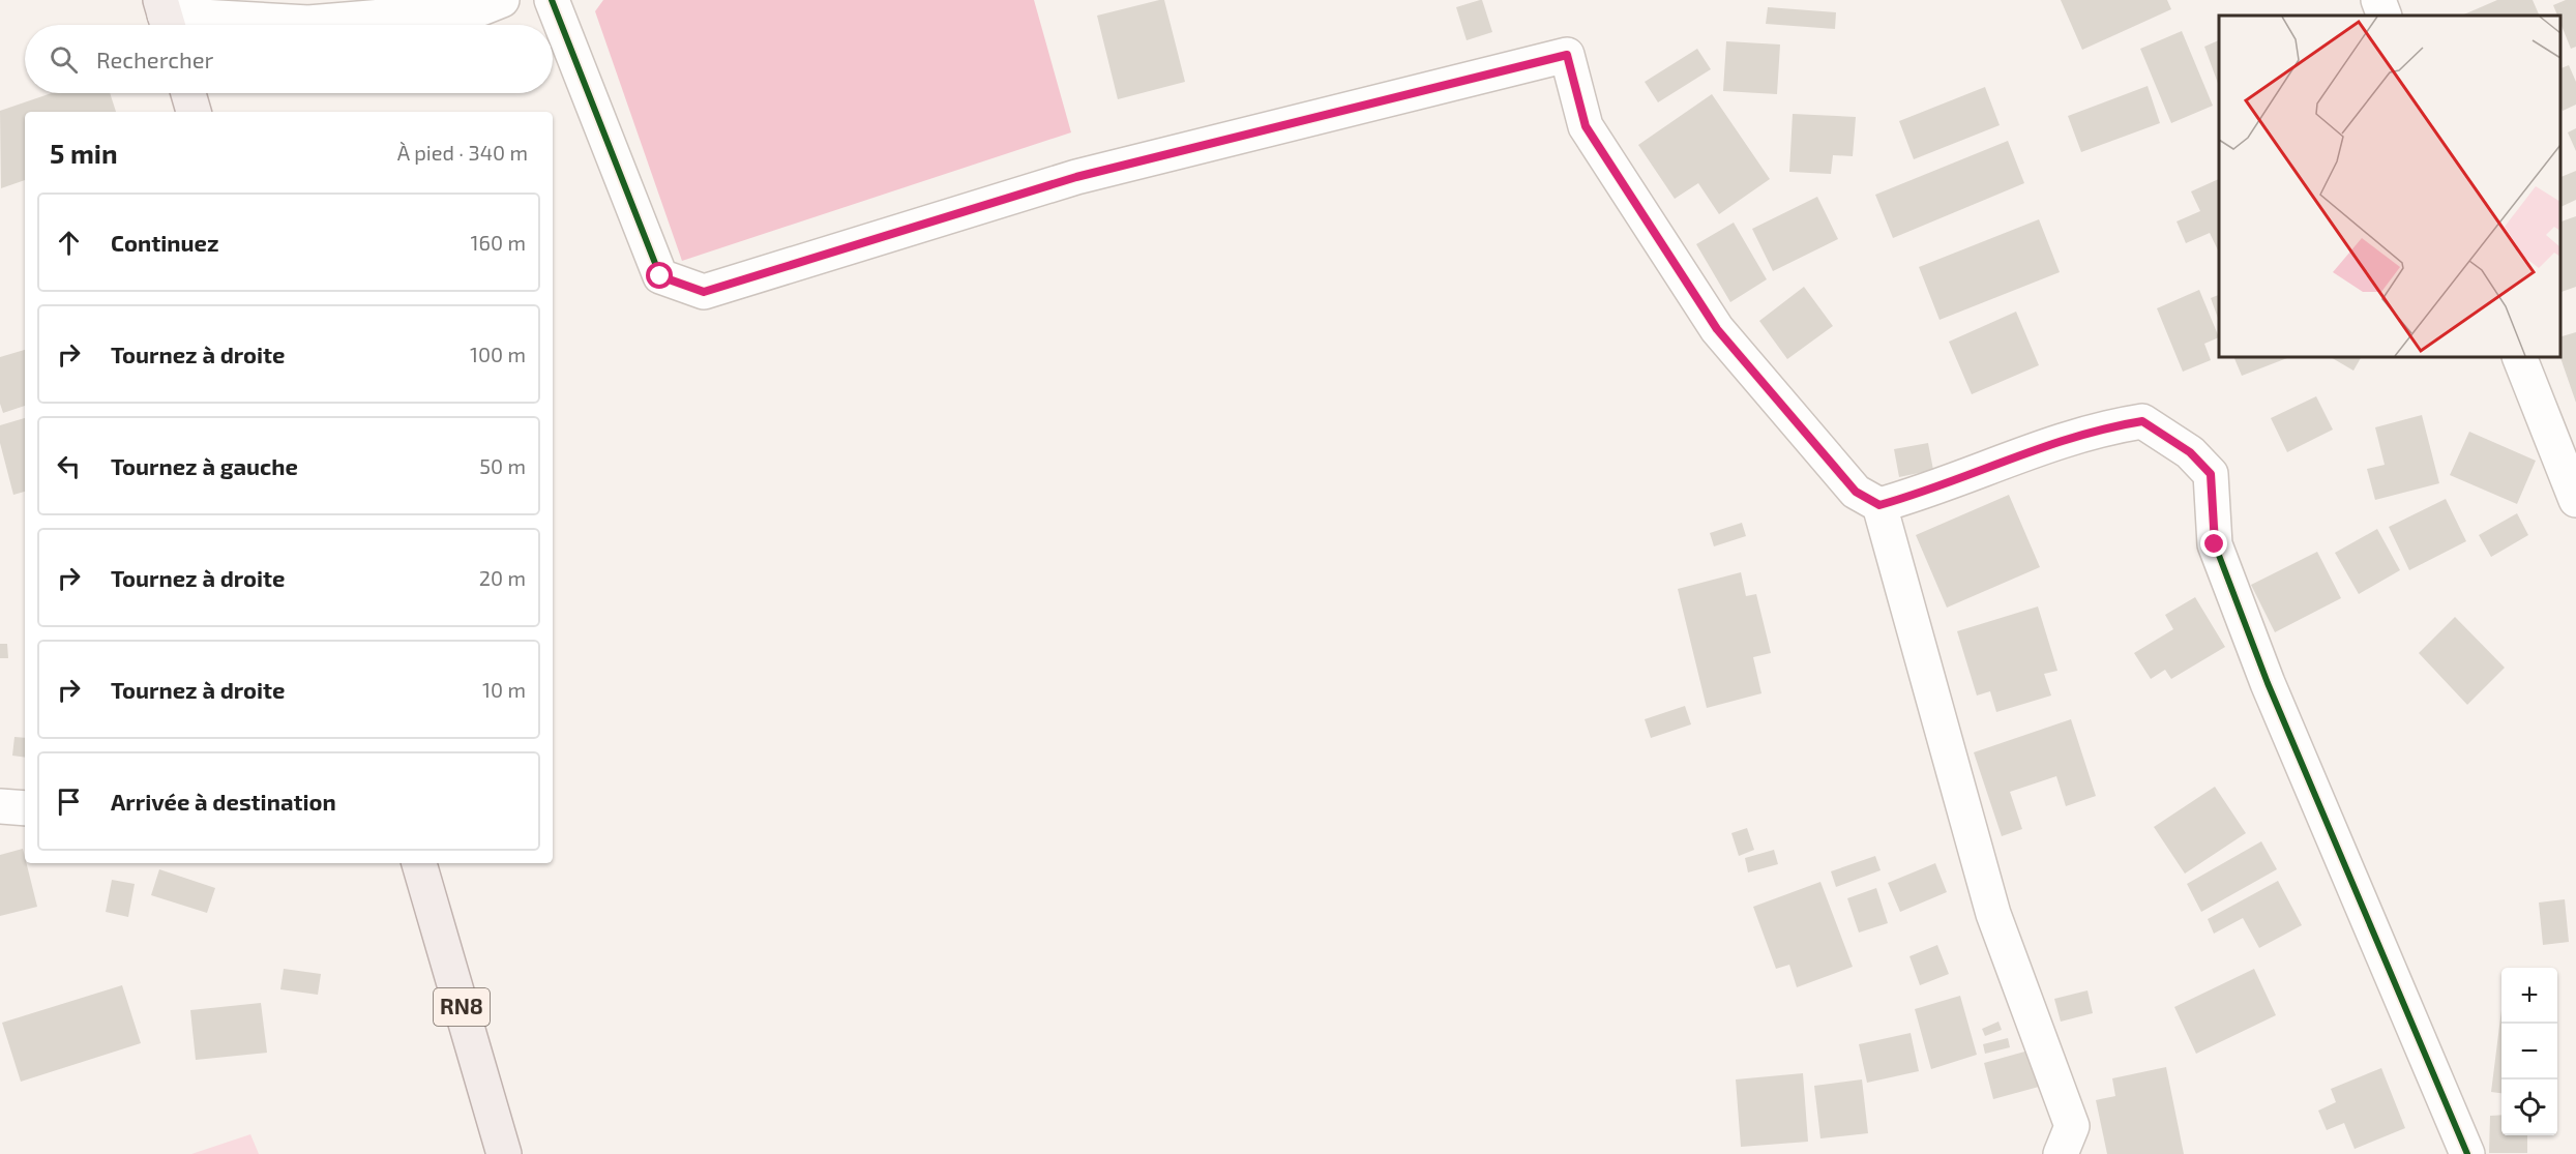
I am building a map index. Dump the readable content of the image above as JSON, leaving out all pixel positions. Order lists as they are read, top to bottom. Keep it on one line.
{"streets":{"main road":["RN8"]},"page":{"search":"Rechercher","heading":["5 min","À pied · 340 m"],"list":[["Continuez","160 m"],["Tournez à droite","100 m"],["Tournez à gauche","50 m"],["Tournez à droite","20 m"],["Tournez à droite","10 m"],"Arrivée à destination"],"map_buttons":["+","−"]}}
